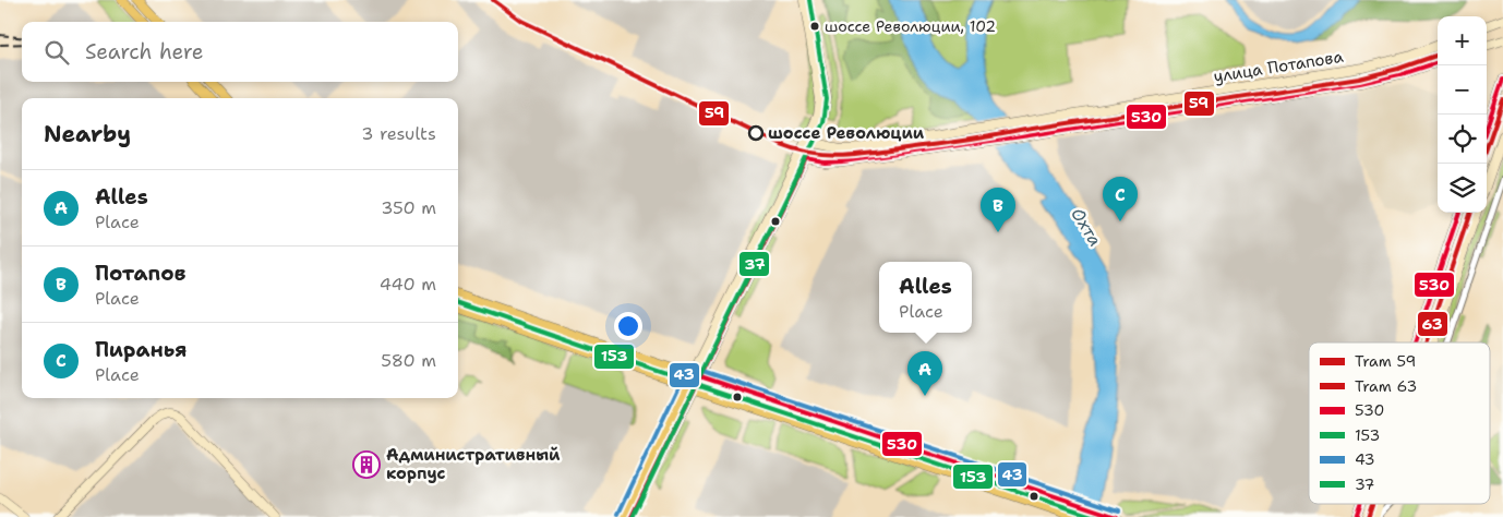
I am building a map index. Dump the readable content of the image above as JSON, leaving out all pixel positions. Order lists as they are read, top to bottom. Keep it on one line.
{"streets":{"street":["улица Потапова"]},"water":["Охта"],"places":{"other":["шоссе Революции, 102","шоссе Революции"],"building":["Административный корпус"]},"lines":["tram line 59","transit line 37","transit line 530","tram line 63","transit line 153","transit line 43"],"legend":["Tram 59","Tram 63","530","153","43","37"],"page":{"map_buttons":["+","−"],"search":"Search here","heading":["Nearby","3 results"],"list":[{"mark":"A","name":"Alles","note":"Place","value":"350 m"},{"mark":"B","name":"Потапов","note":"Place","value":"440 m"},{"mark":"C","name":"Пиранья","note":"Place","value":"580 m"}],"pins":["C","B","A"],"popup":["Alles","Place"]}}
